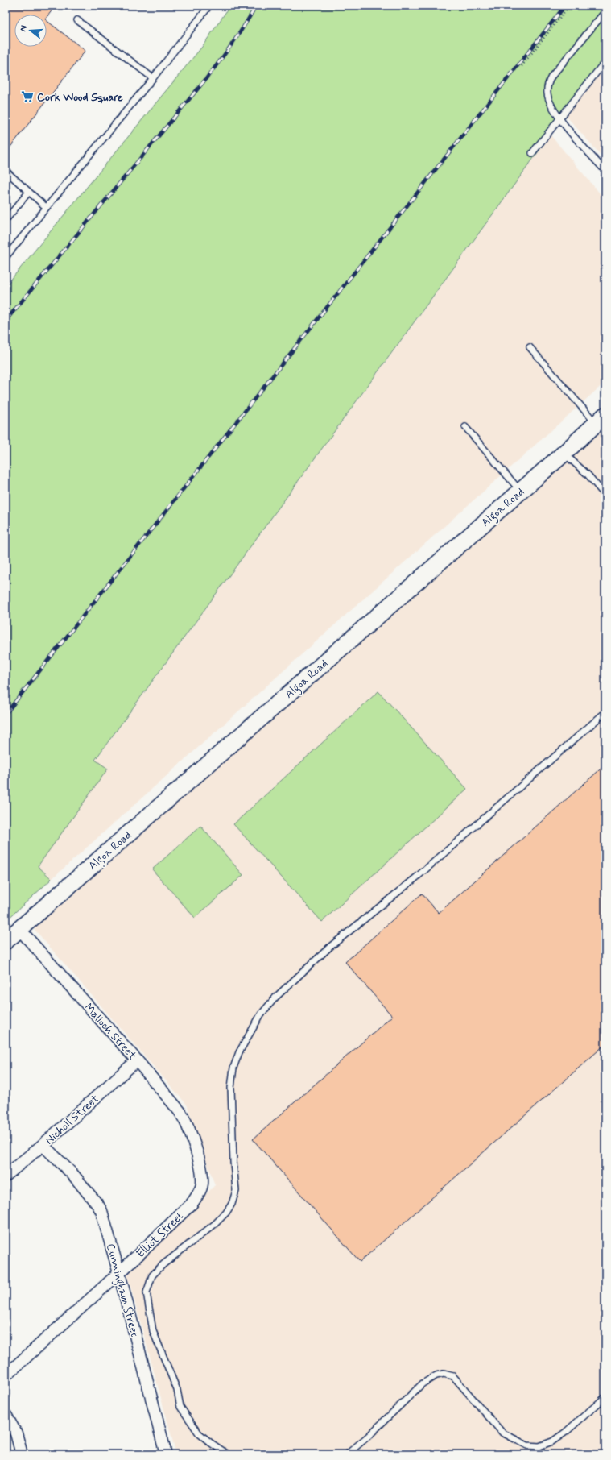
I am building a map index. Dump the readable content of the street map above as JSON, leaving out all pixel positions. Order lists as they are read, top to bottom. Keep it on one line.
{"streets":{"street":["Algoa Road","Malloch Street","Nicholl Street","Elliot Street","Cunningham Street"]},"crossings":[["Algoa Road","Malloch Street"],["Malloch Street","Nicholl Street"],["Malloch Street","Elliot Street"],["Nicholl Street","Cunningham Street"],["Elliot Street","Cunningham Street"]],"places":{"supermarket":["Cork Wood Square"]},"north":"left"}
